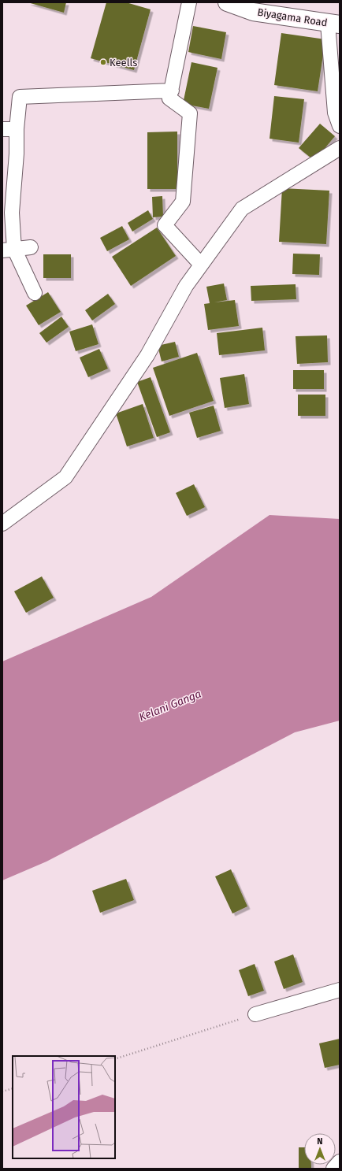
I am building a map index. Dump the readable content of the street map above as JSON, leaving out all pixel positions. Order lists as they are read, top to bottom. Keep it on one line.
{"streets":{"main road":["Biyagama Road"]},"water":["Kelani Ganga"],"places":["Keells"],"north":"top"}
